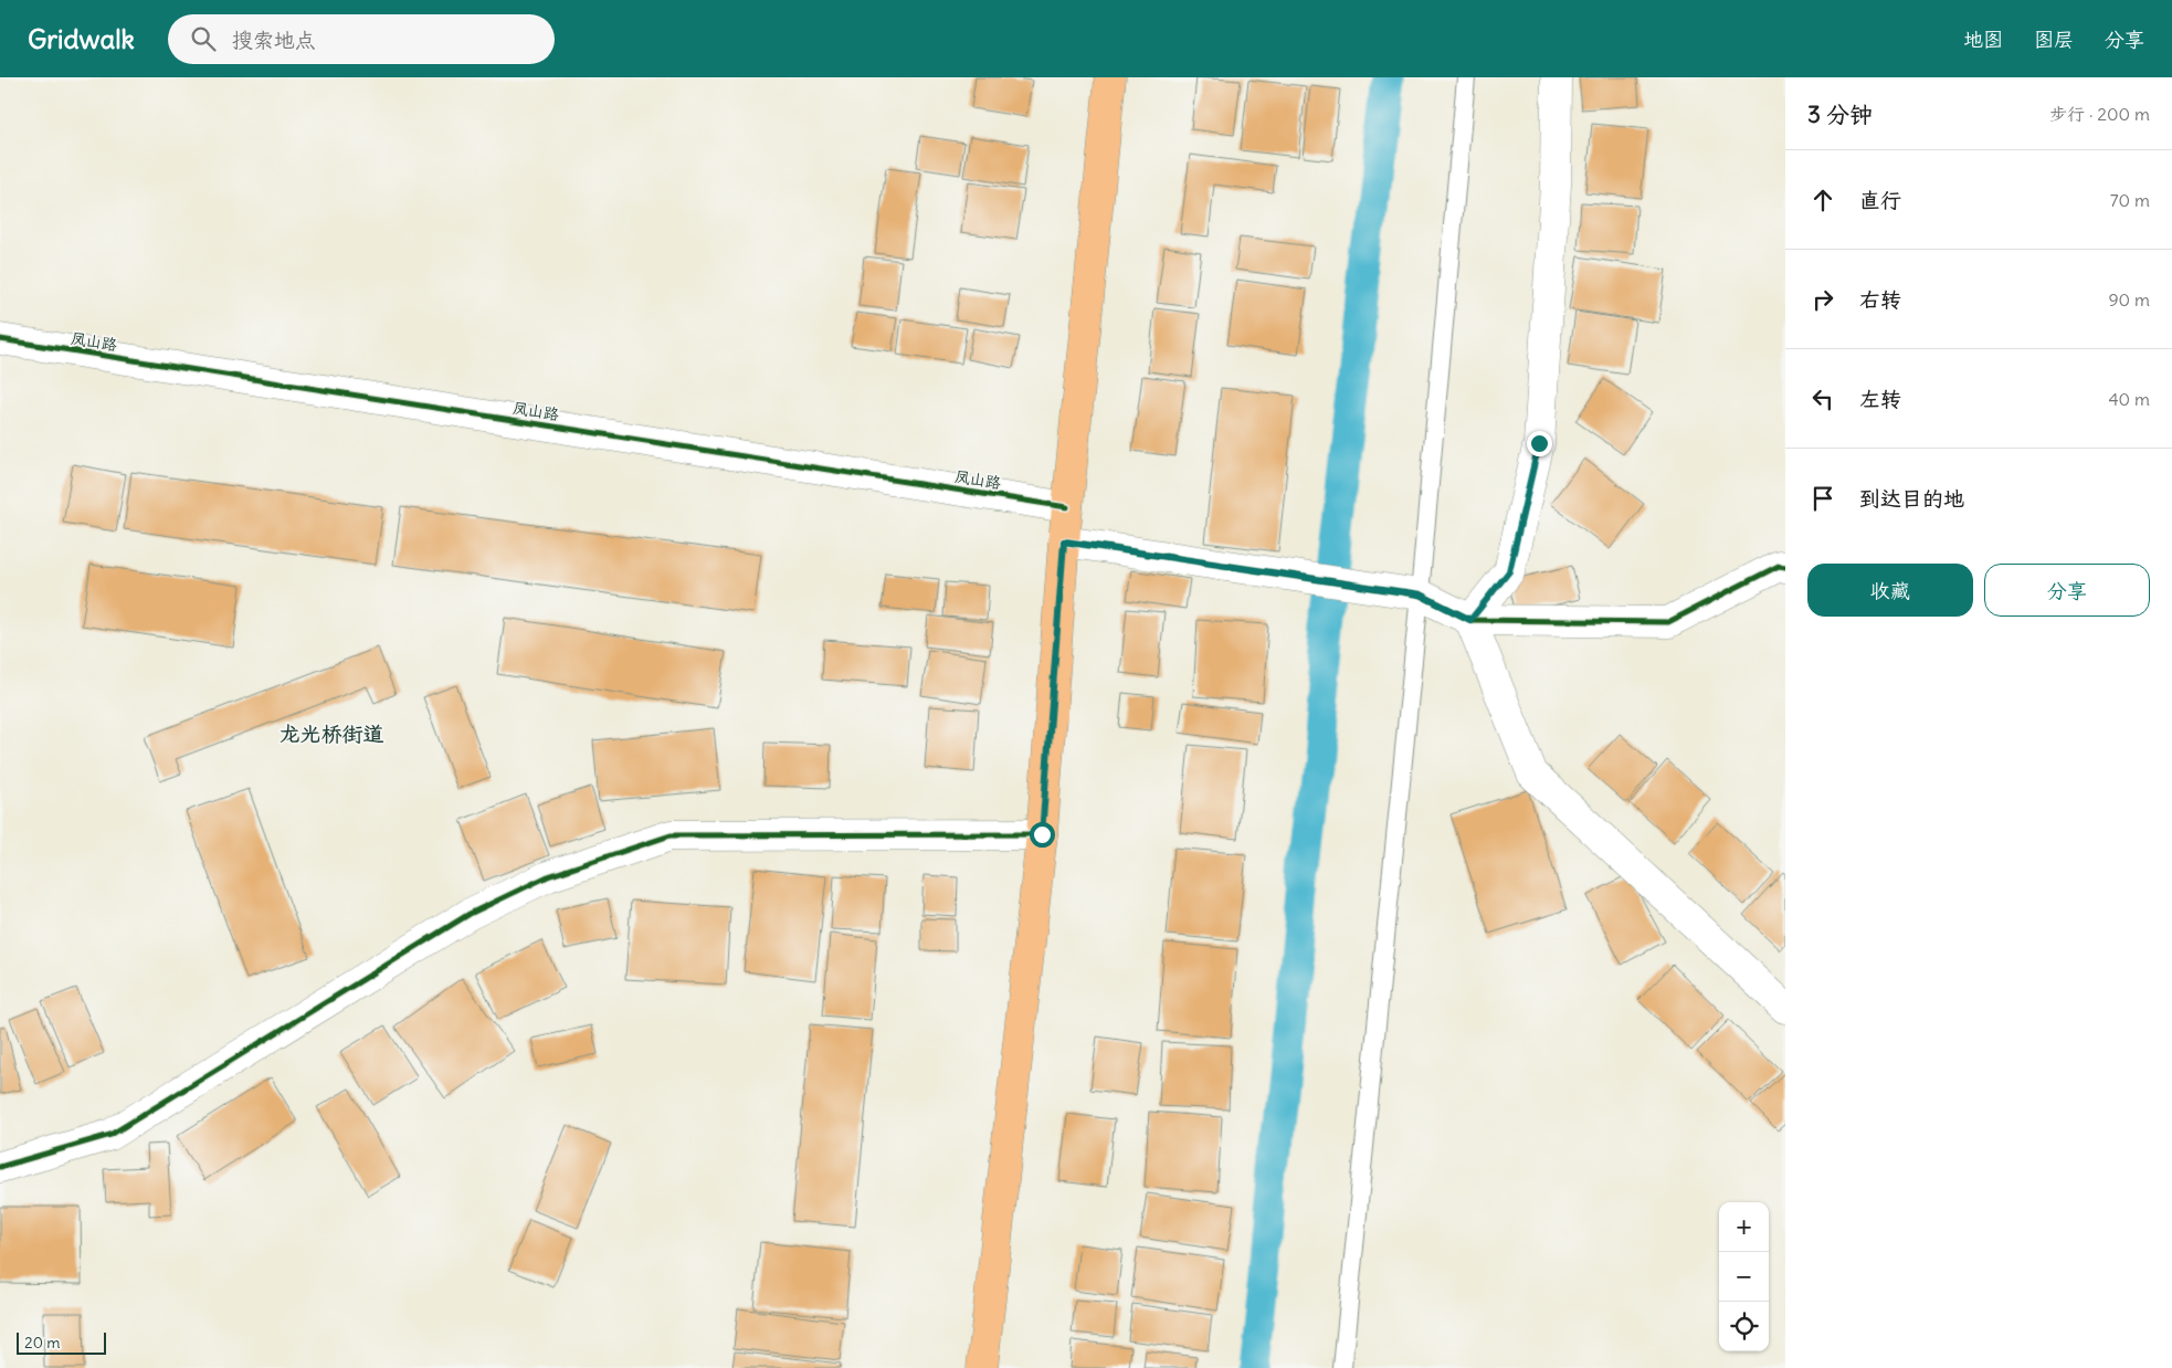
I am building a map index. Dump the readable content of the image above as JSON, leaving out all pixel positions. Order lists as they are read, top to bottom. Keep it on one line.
{"streets":{"street":["凤山路"]},"districts":["龙光桥街道"],"scale_bar":"20 m","page":{"header":"Gridwalk","search":"搜索地点","nav":["地图","图层","分享"],"heading":["3 分钟","步行 · 200 m"],"list":[["直行","70 m"],["右转","90 m"],["左转","40 m"],"到达目的地"],"buttons":["收藏","分享"],"map_buttons":["+","−"],"scale":"20 m"}}
